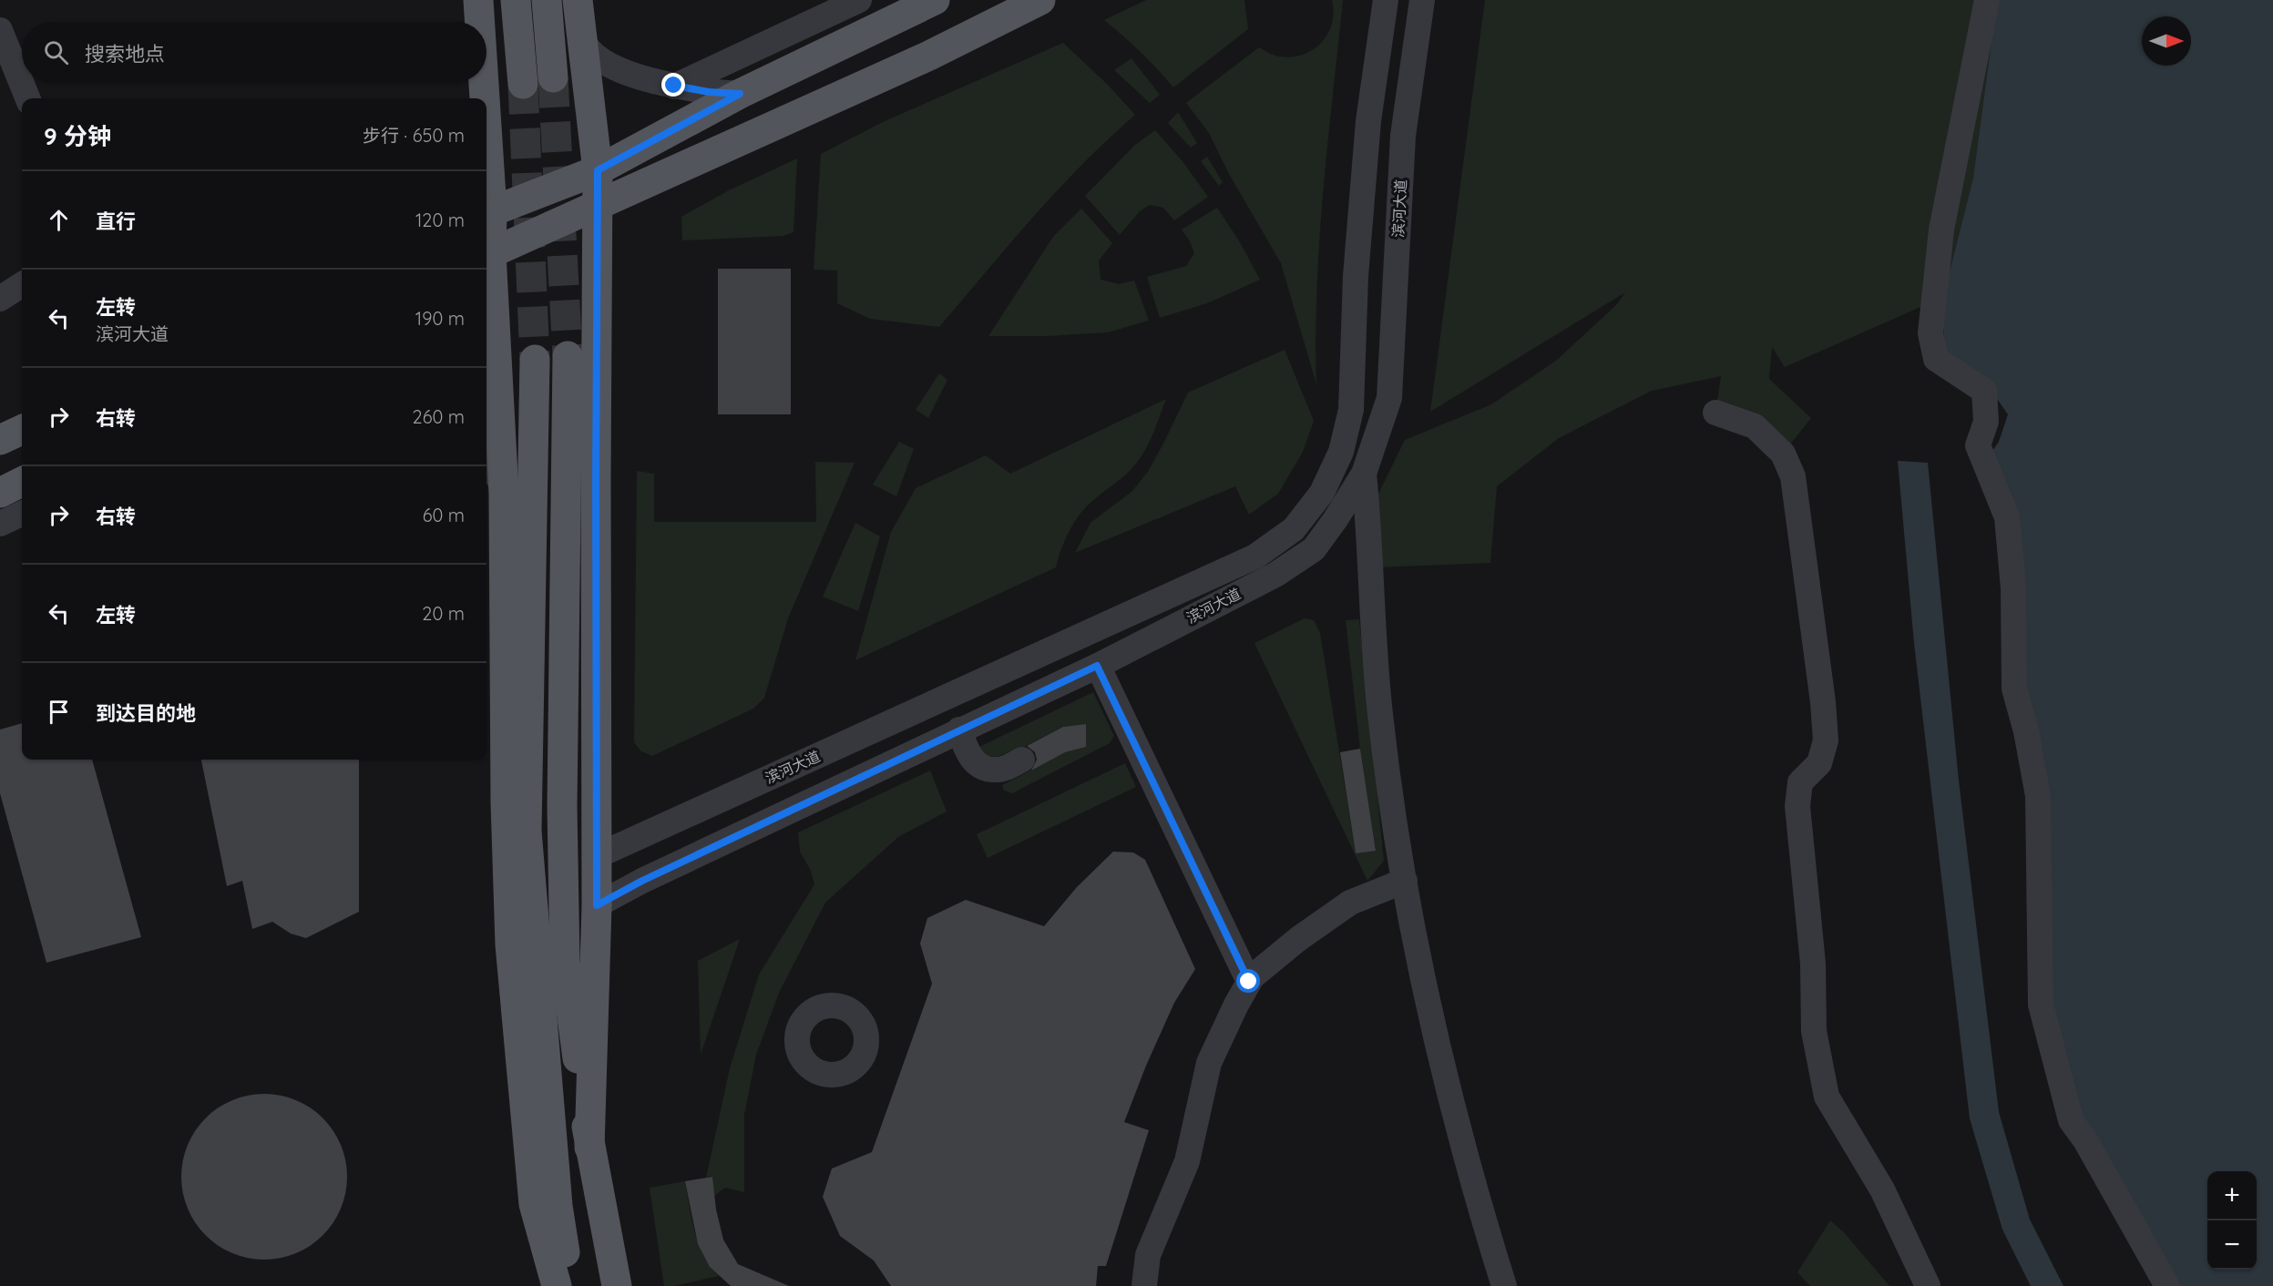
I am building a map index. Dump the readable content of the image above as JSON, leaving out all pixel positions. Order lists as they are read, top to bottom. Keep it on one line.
{"streets":{"street":["滨河大道"]},"north":"right","page":{"search":"搜索地点","heading":["9 分钟","步行 · 650 m"],"list":[["直行","120 m"],["左转","滨河大道","190 m"],["右转","260 m"],["右转","60 m"],["左转","20 m"],"到达目的地"],"map_buttons":["+","−"]}}
